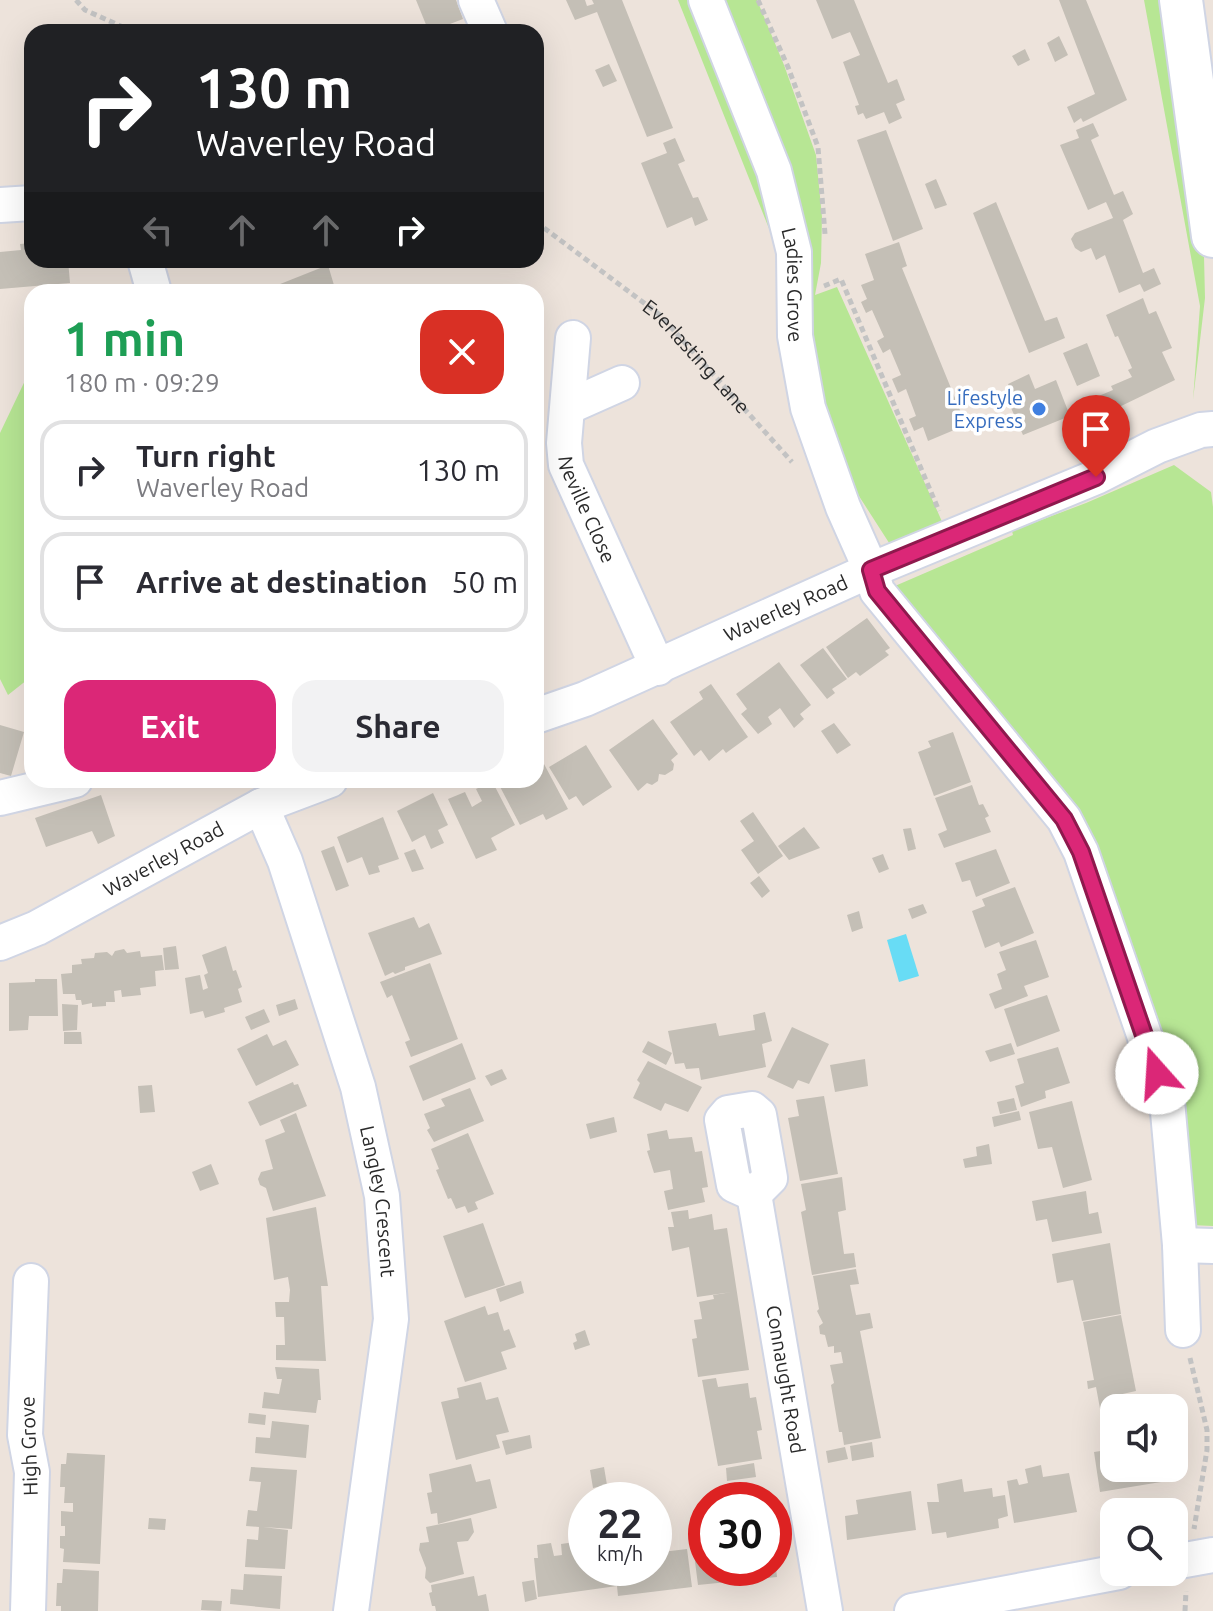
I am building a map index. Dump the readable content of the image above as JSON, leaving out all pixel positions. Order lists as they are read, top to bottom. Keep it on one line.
{"streets":{"street":["Ladies Grove","Neville Close","Waverley Road","Langley Crescent","Connaught Road","High Grove"],"path":["Everlasting Lane"]},"crossings":[["Ladies Grove","Waverley Road"],["Neville Close","Waverley Road"],["Waverley Road","Langley Crescent"]],"places":["Lifestyle Express"],"page":{"turn":["130 m","Waverley Road"],"heading":["1 min","180 m · 09:29"],"list":[{"name":"Turn right","note":"Waverley Road","value":"130 m"},{"name":"Arrive at destination","value":"50 m"}],"buttons":["Exit","Share"],"speed":"22 km/h","limit":"30"}}
